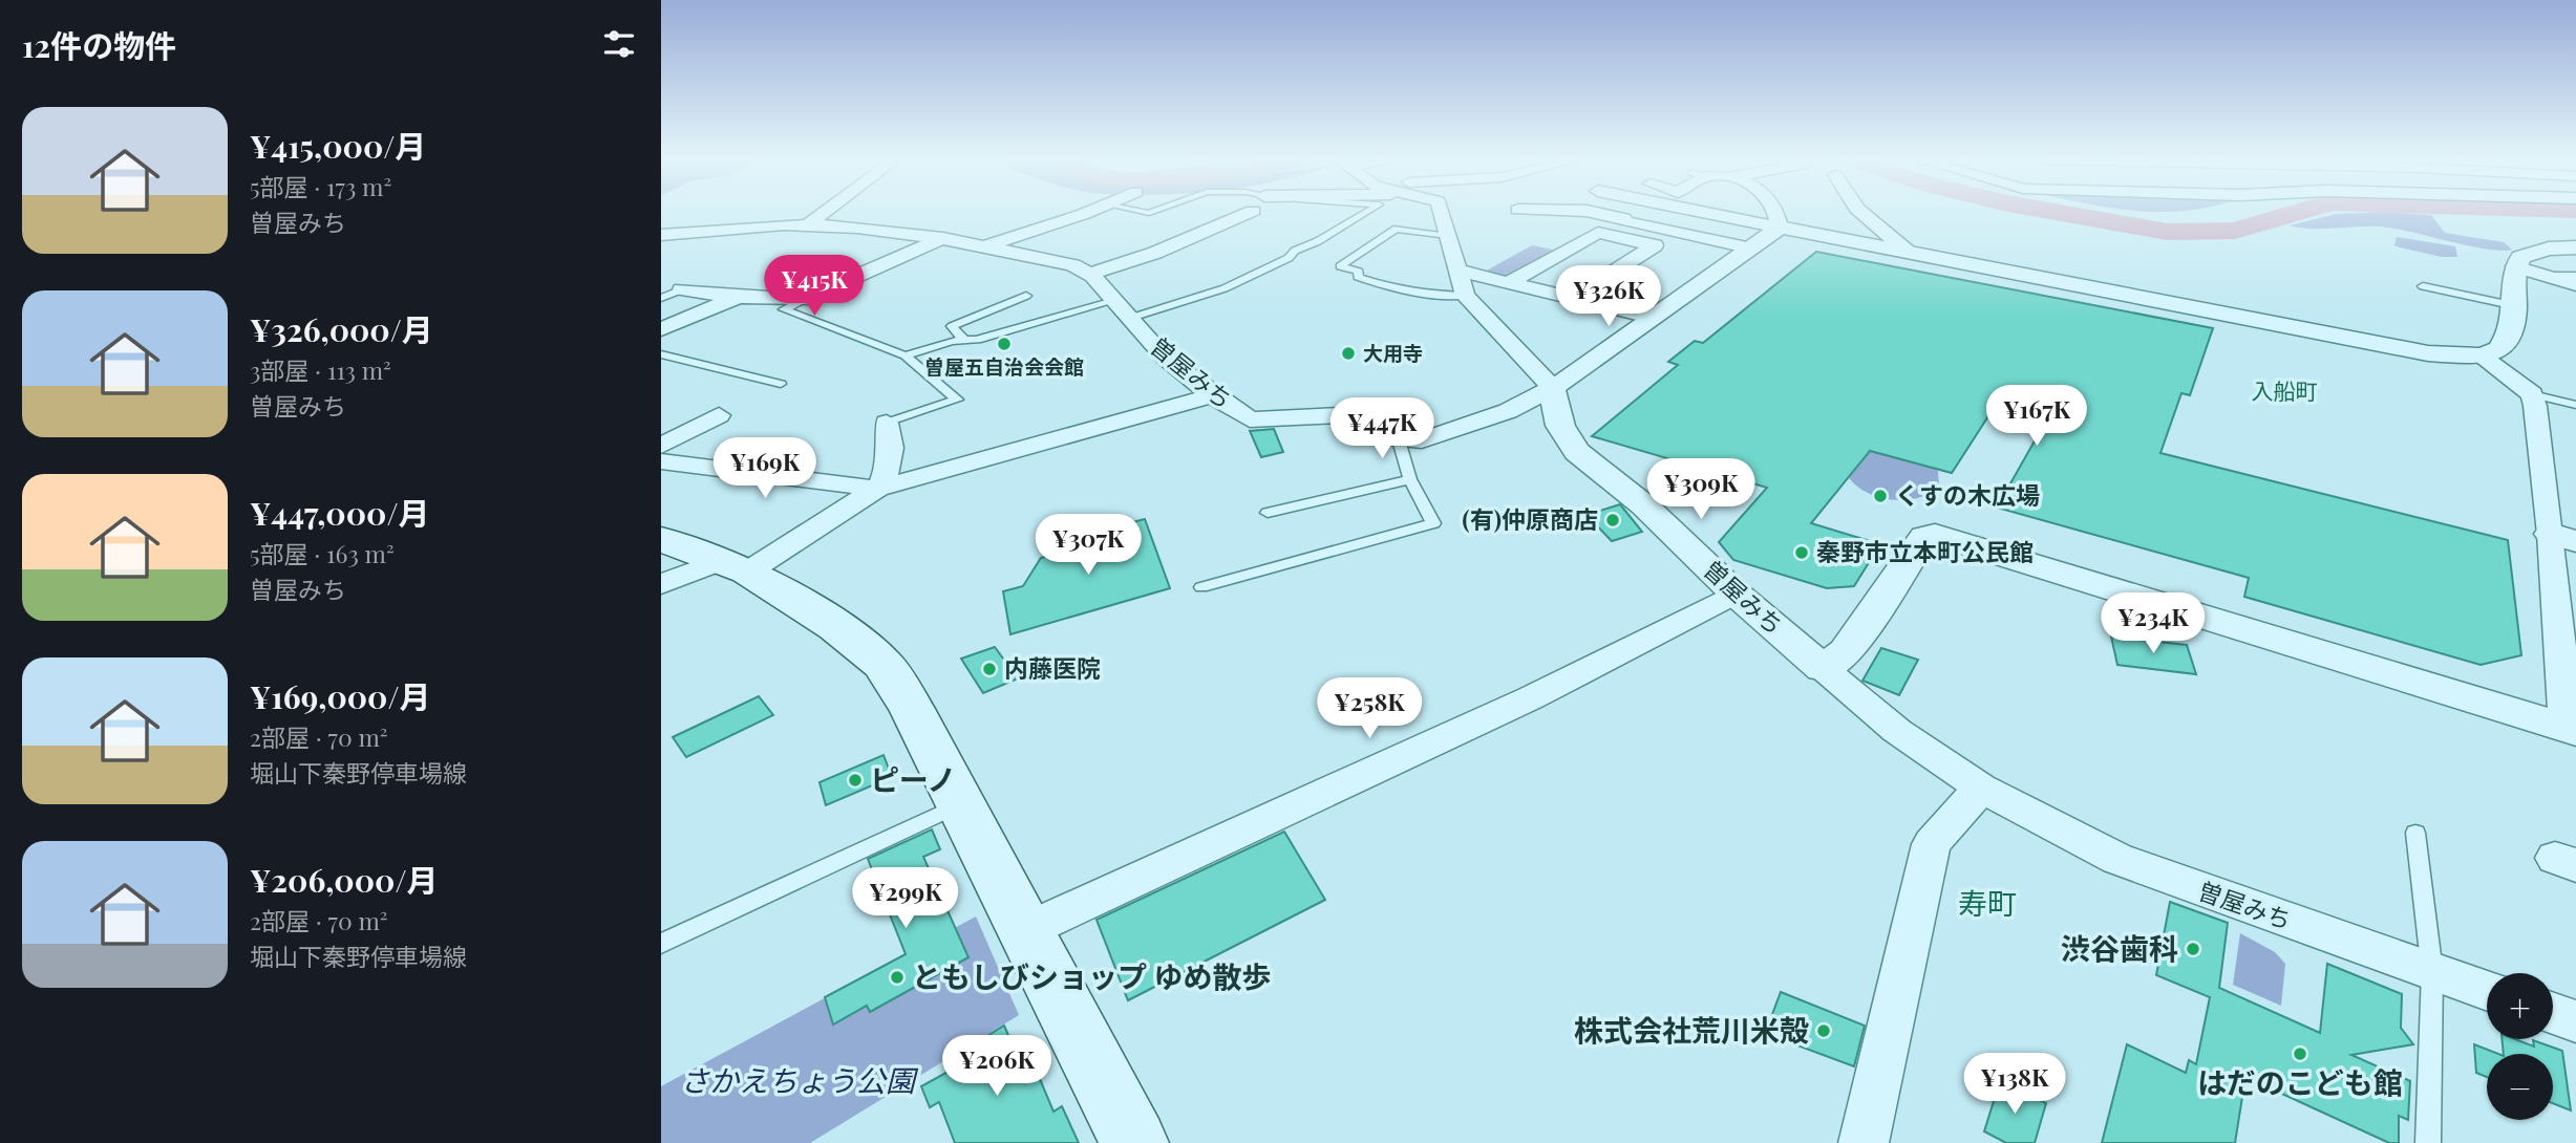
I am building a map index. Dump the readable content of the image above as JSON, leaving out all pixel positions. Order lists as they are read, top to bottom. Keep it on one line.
{"streets":{"street":["曽屋みち"]},"districts":["入船町","寿町"],"parks":["さかえちょう公園"],"places":["曽屋五自治会会館","大用寺","くすの木広場","(有)仲原商店","秦野市立本町公民館","内藤医院","ピーノ","渋谷歯科","ともしびショップ ゆめ散歩","株式会社荒川米殻","はだのこども館"],"page":{"heading":"12件の物件","list":[{"name":"¥415,000/月","note":"5部屋 · 173 m² · 曽屋みち"},{"name":"¥326,000/月","note":"3部屋 · 113 m² · 曽屋みち"},{"name":"¥447,000/月","note":"5部屋 · 163 m² · 曽屋みち"},{"name":"¥169,000/月","note":"2部屋 · 70 m² · 堀山下秦野停車場線"},{"name":"¥206,000/月","note":"2部屋 · 70 m² · 堀山下秦野停車場線"}],"price":["¥415K","¥326K","¥167K","¥447K","¥169K","¥309K","¥307K","¥234K","¥258K","¥299K","¥206K","¥138K"],"map_buttons":["+","−"]}}
